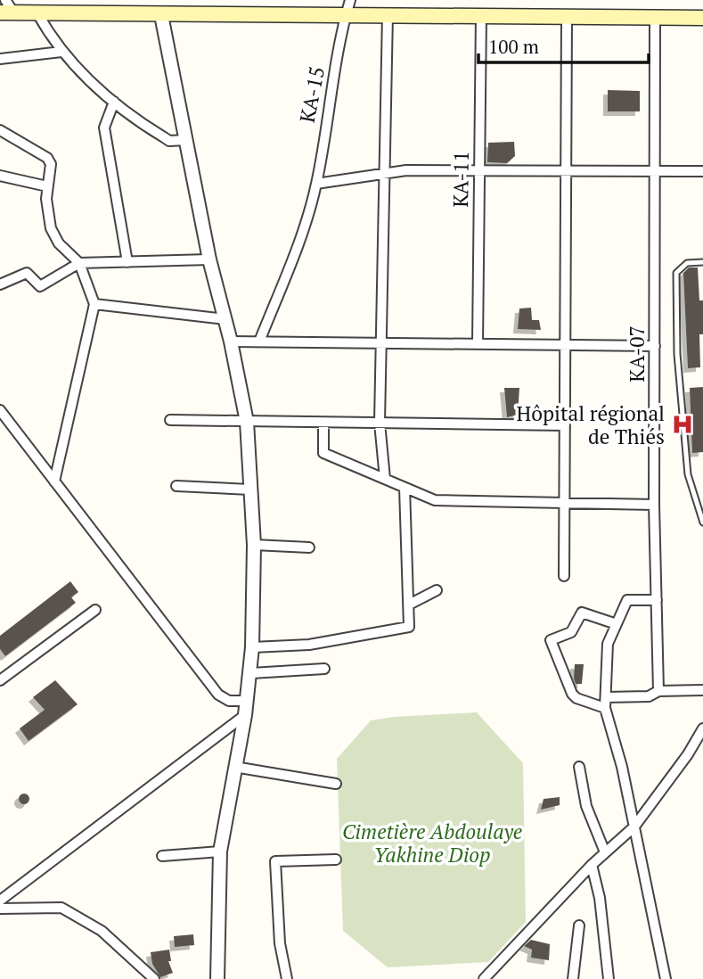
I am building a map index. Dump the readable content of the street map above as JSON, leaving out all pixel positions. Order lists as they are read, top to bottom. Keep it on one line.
{"streets":{"street":["KA-15","KA-11","KA-07"]},"parks":["Cimetière Abdoulaye Yakhine Diop"],"places":{"hospital":["Hôpital régional de Thiés"]},"scale_bar":"100 m"}
